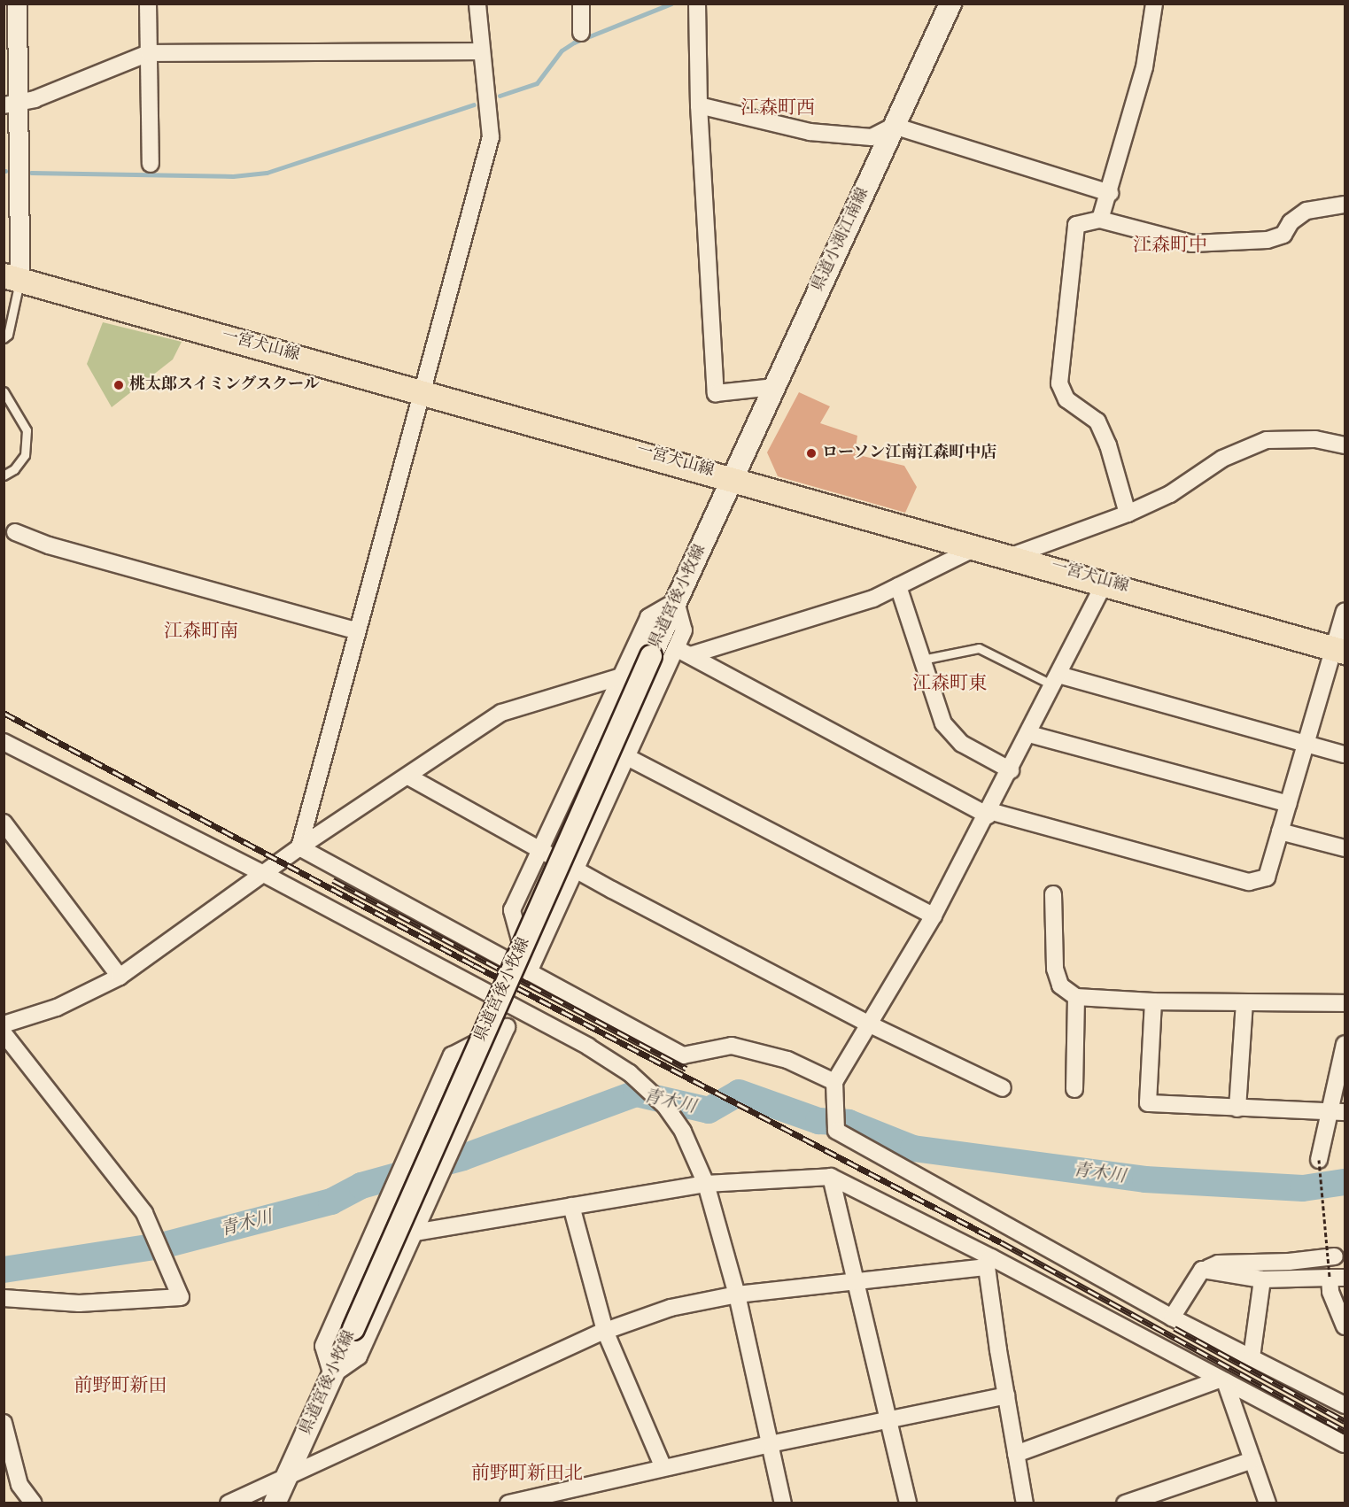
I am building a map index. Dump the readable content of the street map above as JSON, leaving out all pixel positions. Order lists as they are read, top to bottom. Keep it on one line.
{"streets":{"main road":["県道小渕江南線","一宮犬山線","県道宮後小牧線"]},"crossings":[["県道小渕江南線","一宮犬山線"],["県道小渕江南線","県道宮後小牧線"],["一宮犬山線","県道宮後小牧線"]],"districts":["江森町西","江森町中","江森町南","江森町東","前野町新田","前野町新田北"],"water":["青木川"],"places":["桃太郎スイミングスクール","ローソン江南江森町中店"]}
